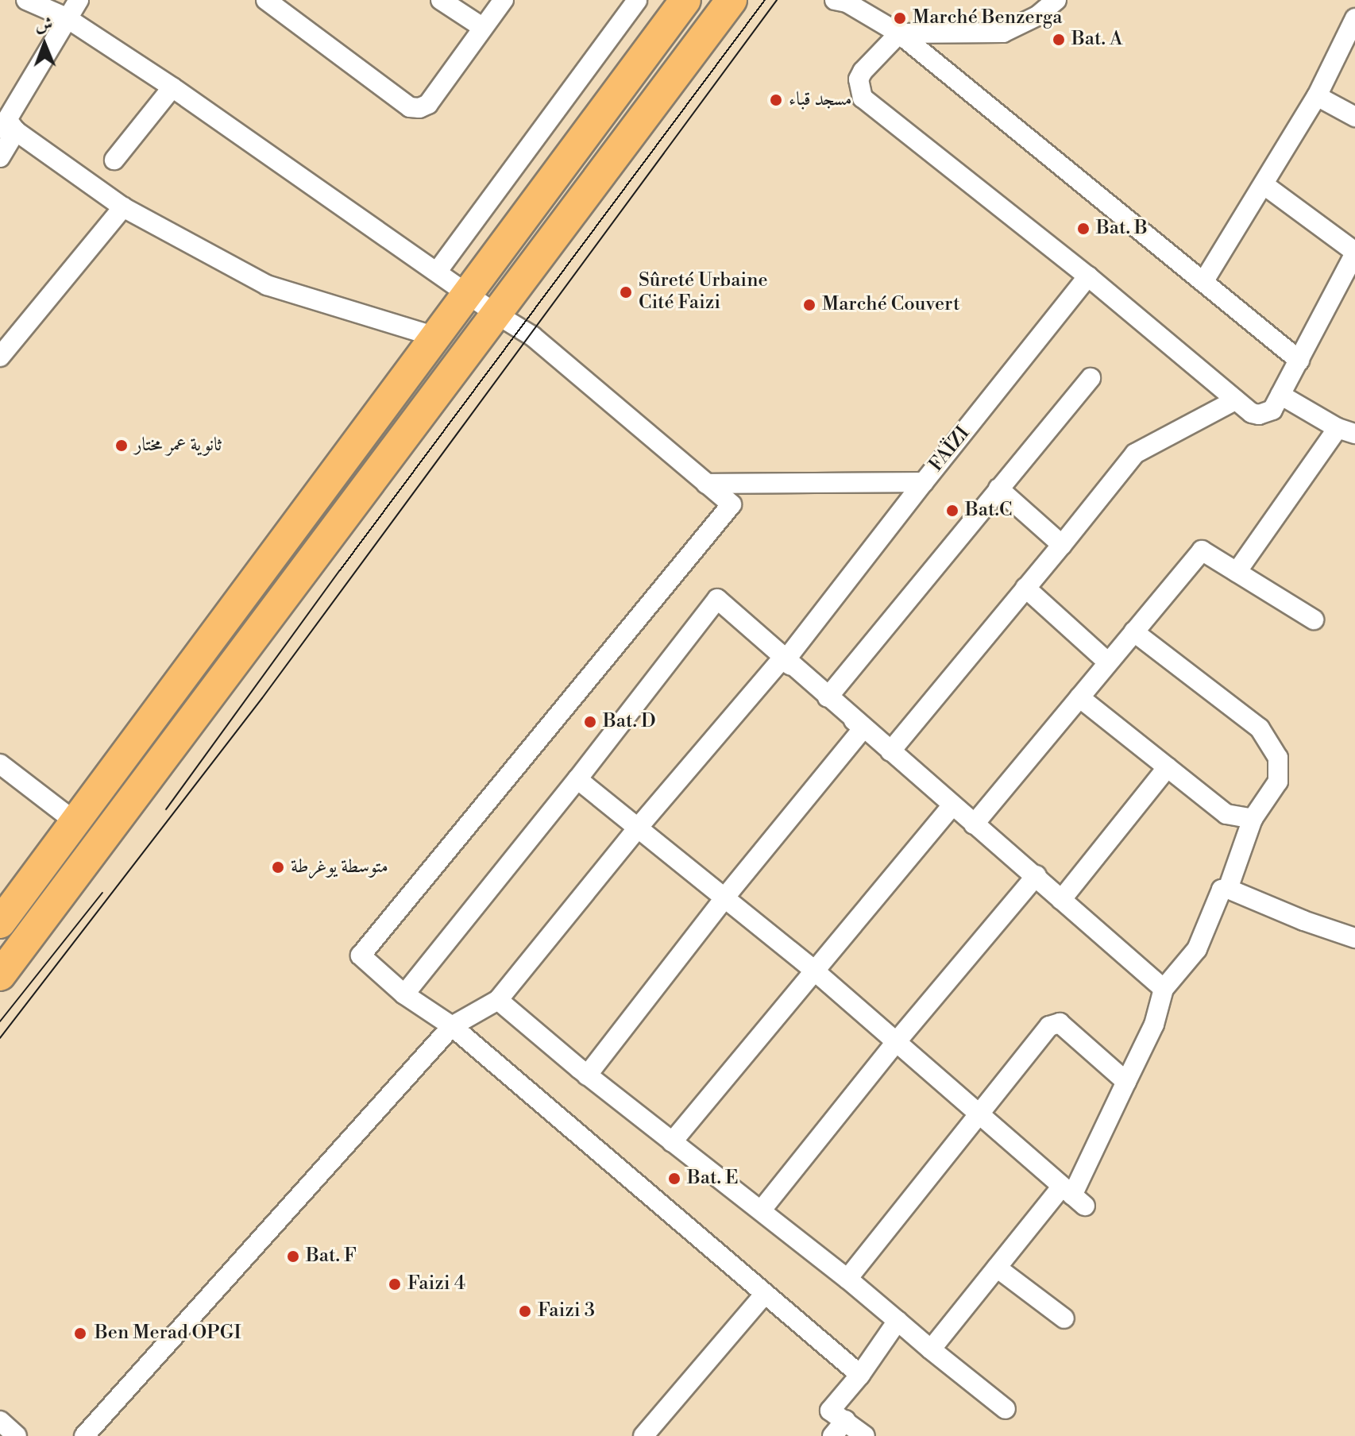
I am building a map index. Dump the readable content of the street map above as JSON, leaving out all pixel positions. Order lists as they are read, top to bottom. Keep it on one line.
{"streets":{"street":["FAÏZI"]},"places":["Marché Benzerga","Bat. A","مسجد قباء","Bat. B","Sûreté Urbaine Cité Faizi","Marché Couvert","ثانوية عمر مختار","Bat.C","Bat. D","متوسطة يوغرطة","Bat. E","Bat. F","Faizi 4","Faizi 3","Ben Merad OPGI"],"north":"top"}
